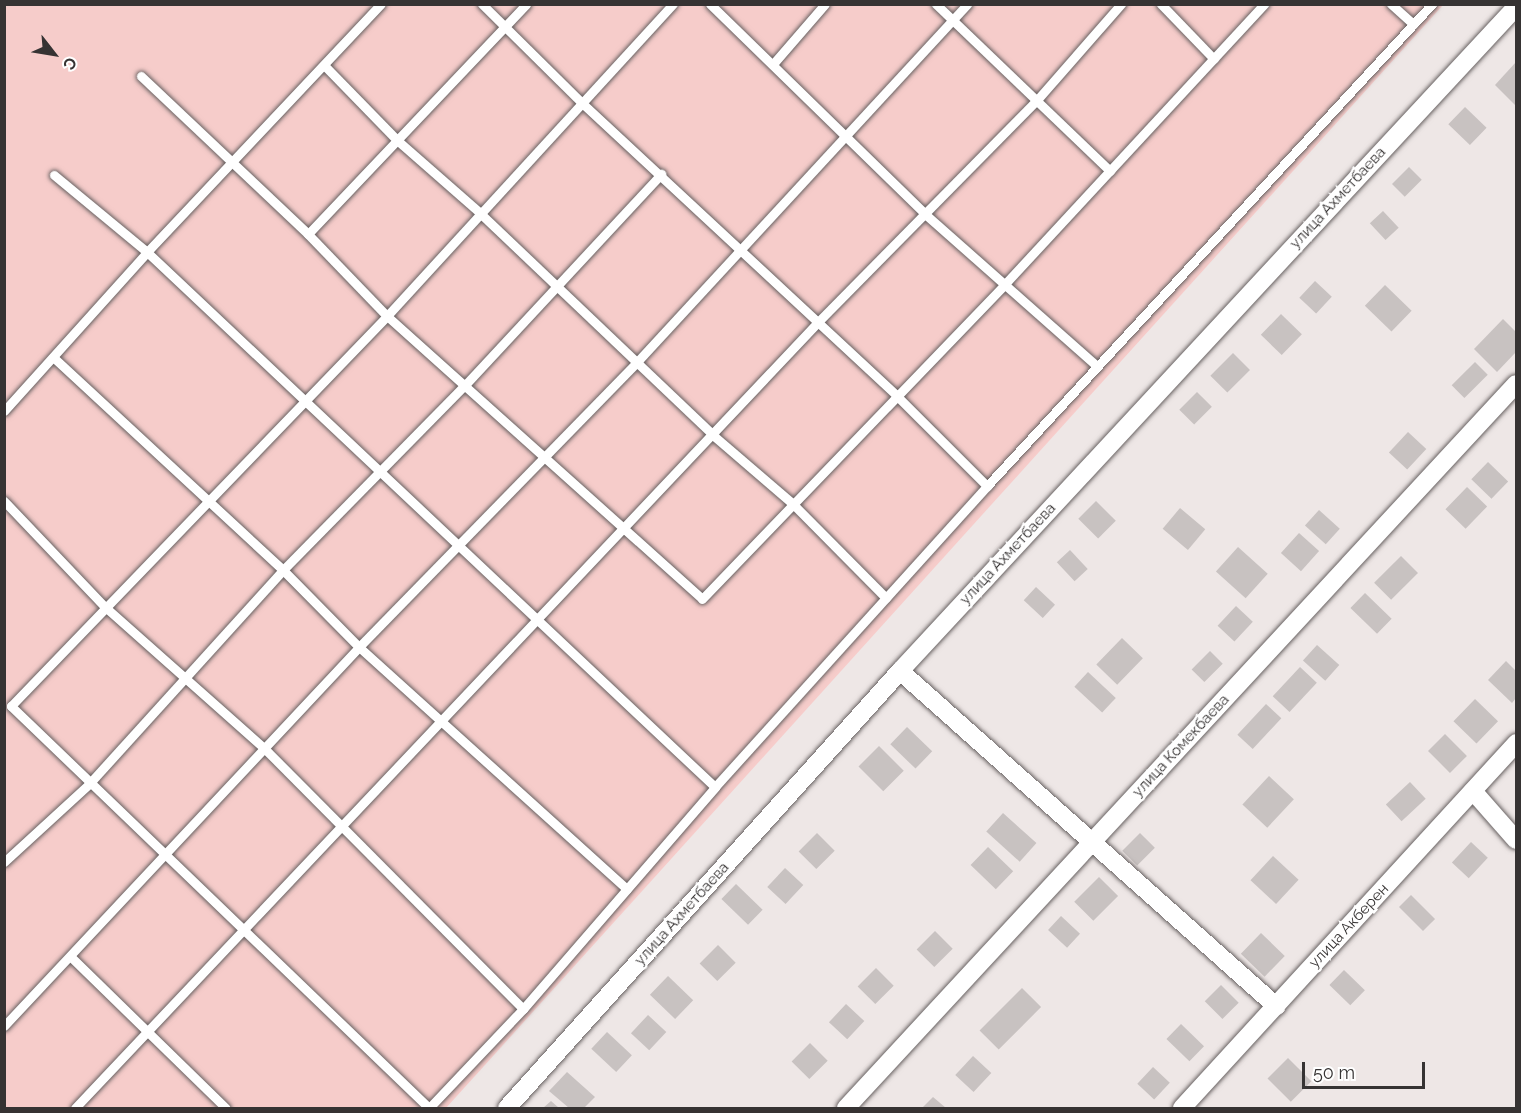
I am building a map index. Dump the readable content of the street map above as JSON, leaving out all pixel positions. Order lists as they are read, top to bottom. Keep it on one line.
{"streets":{"street":["улица Ахметбаева","улица Комекбаева","улица Акберен"]},"scale_bar":"50 m","north":"bottom right"}
